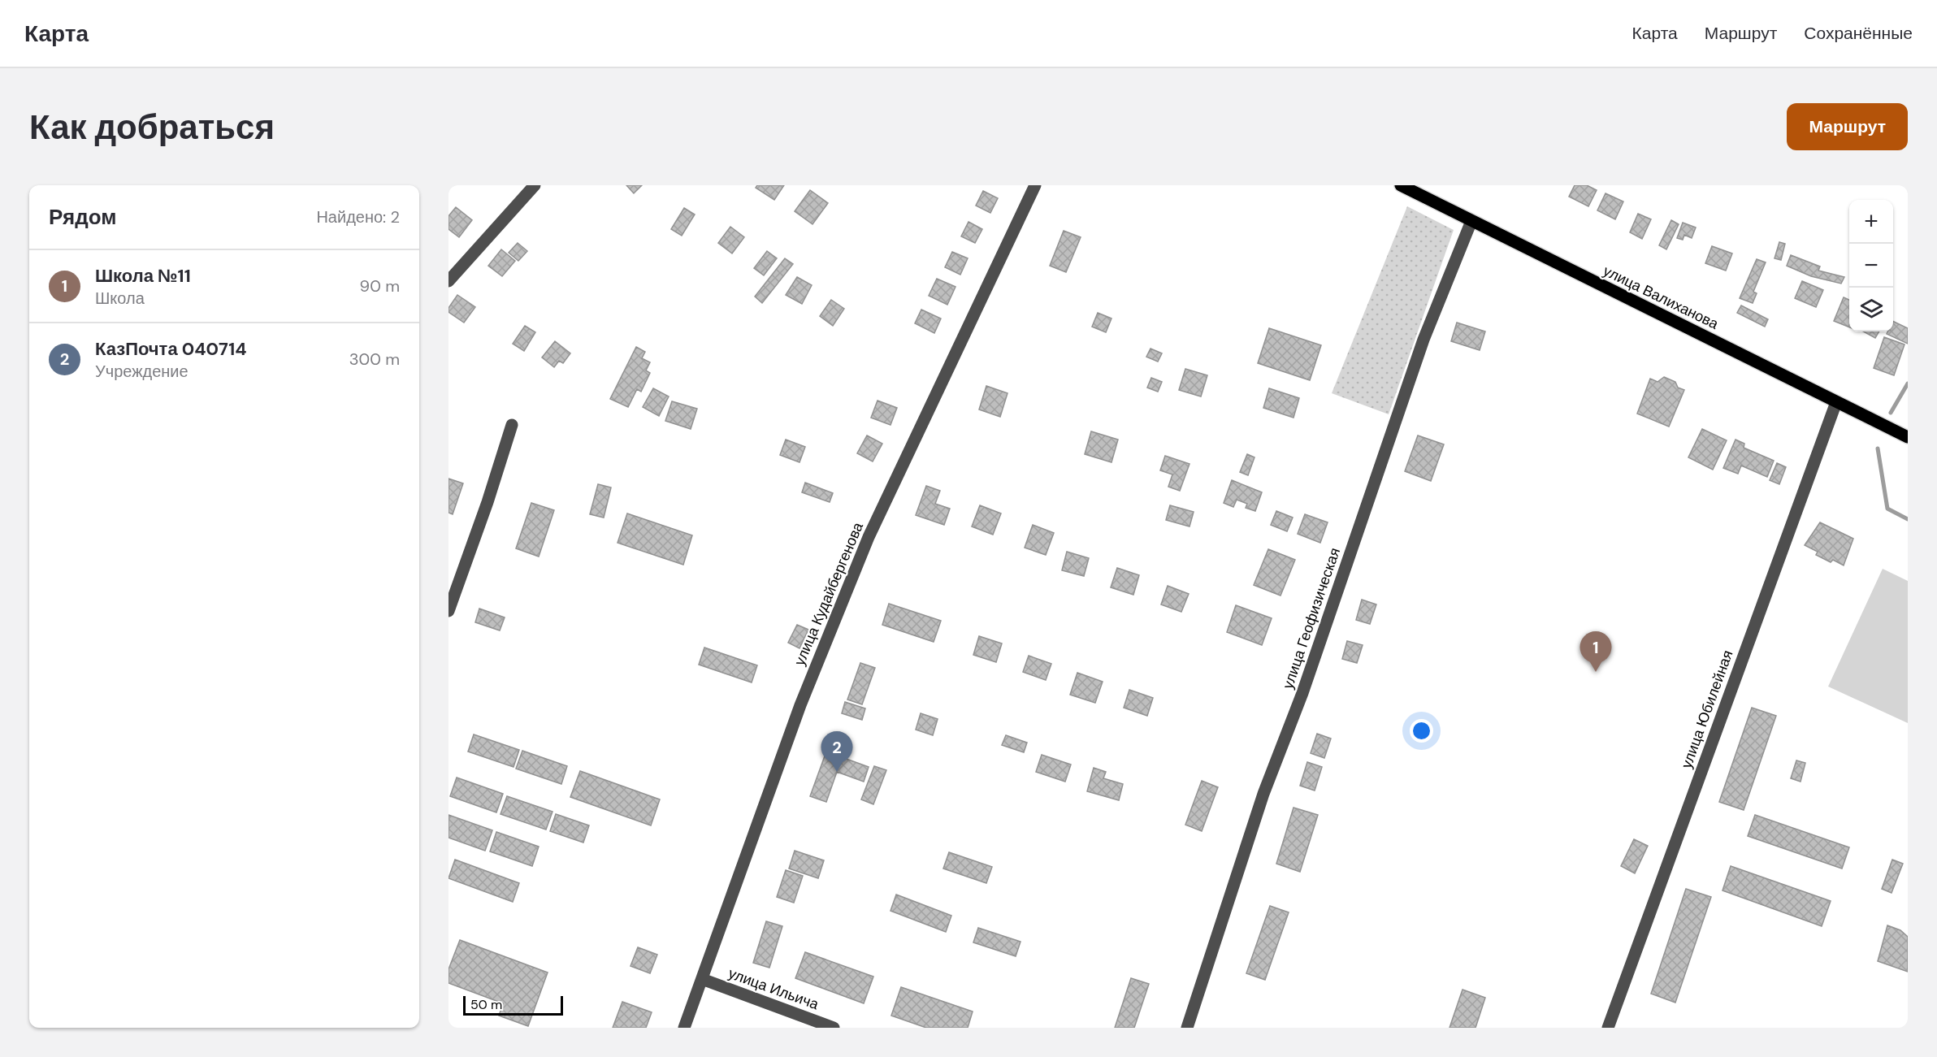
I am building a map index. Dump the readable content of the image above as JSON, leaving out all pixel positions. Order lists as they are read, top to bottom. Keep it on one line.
{"streets":{"main road":["улица Валиханова"],"street":["улица Кудайбергенова","улица Геофизическая","улица Юбилейная","улица Ильича"]},"crossings":[["улица Валиханова","улица Геофизическая"],["улица Валиханова","улица Юбилейная"],["улица Кудайбергенова","улица Ильича"]],"scale_bar":"50 m","page":{"header":"Карта","nav":["Карта","Маршрут","Сохранённые"],"buttons":"Маршрут","title":"Как добраться","heading":["Рядом","Найдено: 2"],"map_buttons":["+","−"],"list":[{"mark":"1","name":"Школа №11","note":"Школа","value":"90 m"},{"mark":"2","name":"КазПочта 040714","note":"Учреждение","value":"300 m"}],"pins":["1","2"],"scale":"50 m"}}
